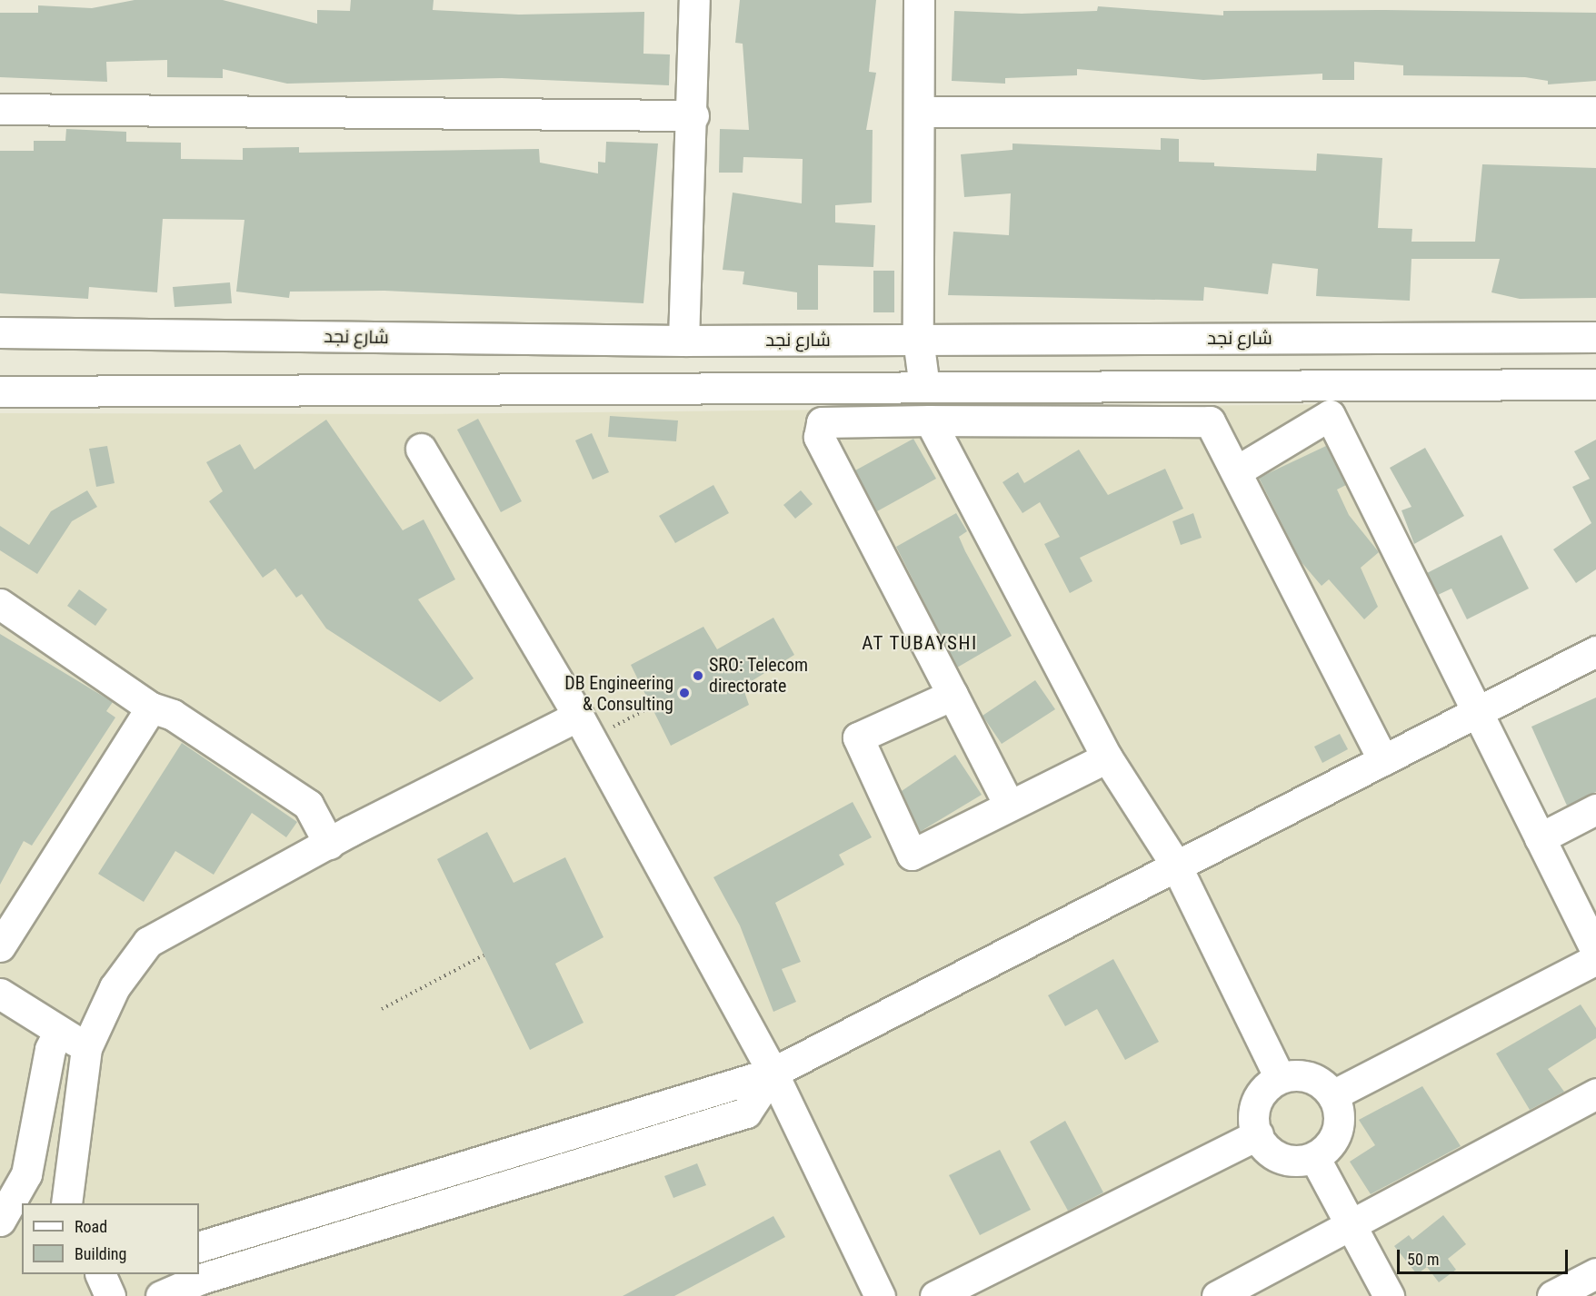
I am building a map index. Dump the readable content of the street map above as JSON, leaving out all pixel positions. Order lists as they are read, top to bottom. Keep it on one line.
{"streets":{"street":["شارع نجد"]},"districts":["AT TUBAYSHI"],"places":["SRO: Telecom directorate","DB Engineering & Consulting"],"legend":["Road","Building"],"scale_bar":"50 m"}
